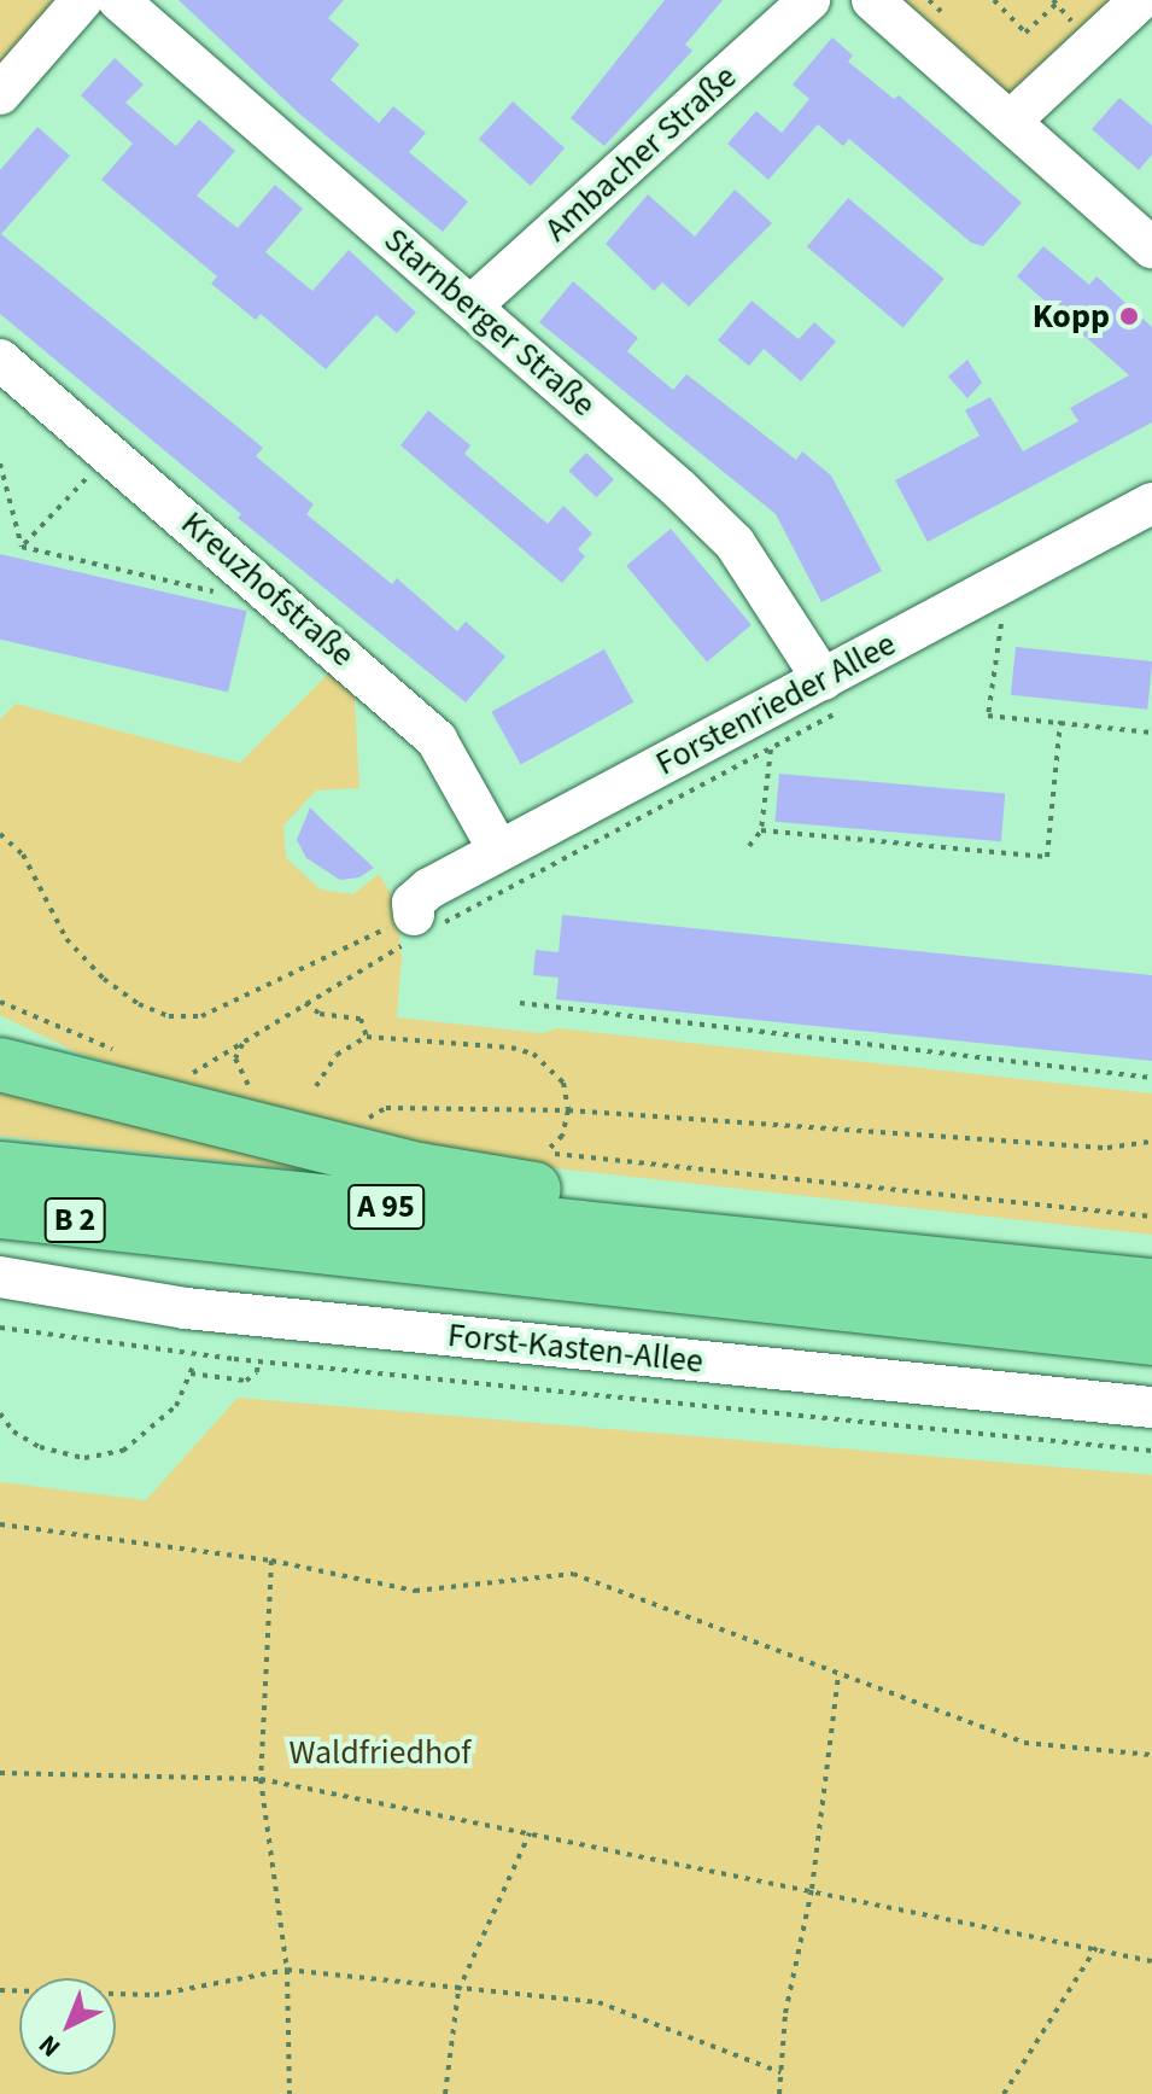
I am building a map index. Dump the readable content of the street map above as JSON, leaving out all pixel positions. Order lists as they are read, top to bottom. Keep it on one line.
{"streets":{"highway":["A 95","B 2"],"street":["Ambacher Straße","Starnberger Straße","Kreuzhofstraße","Forstenrieder Allee","Forst-Kasten-Allee"]},"crossings":[["Ambacher Straße","Starnberger Straße"],["Starnberger Straße","Forstenrieder Allee"],["Kreuzhofstraße","Forstenrieder Allee"],["A 95","B 2"]],"parks":["Waldfriedhof"],"places":["Kopp"],"north":"bottom left"}
